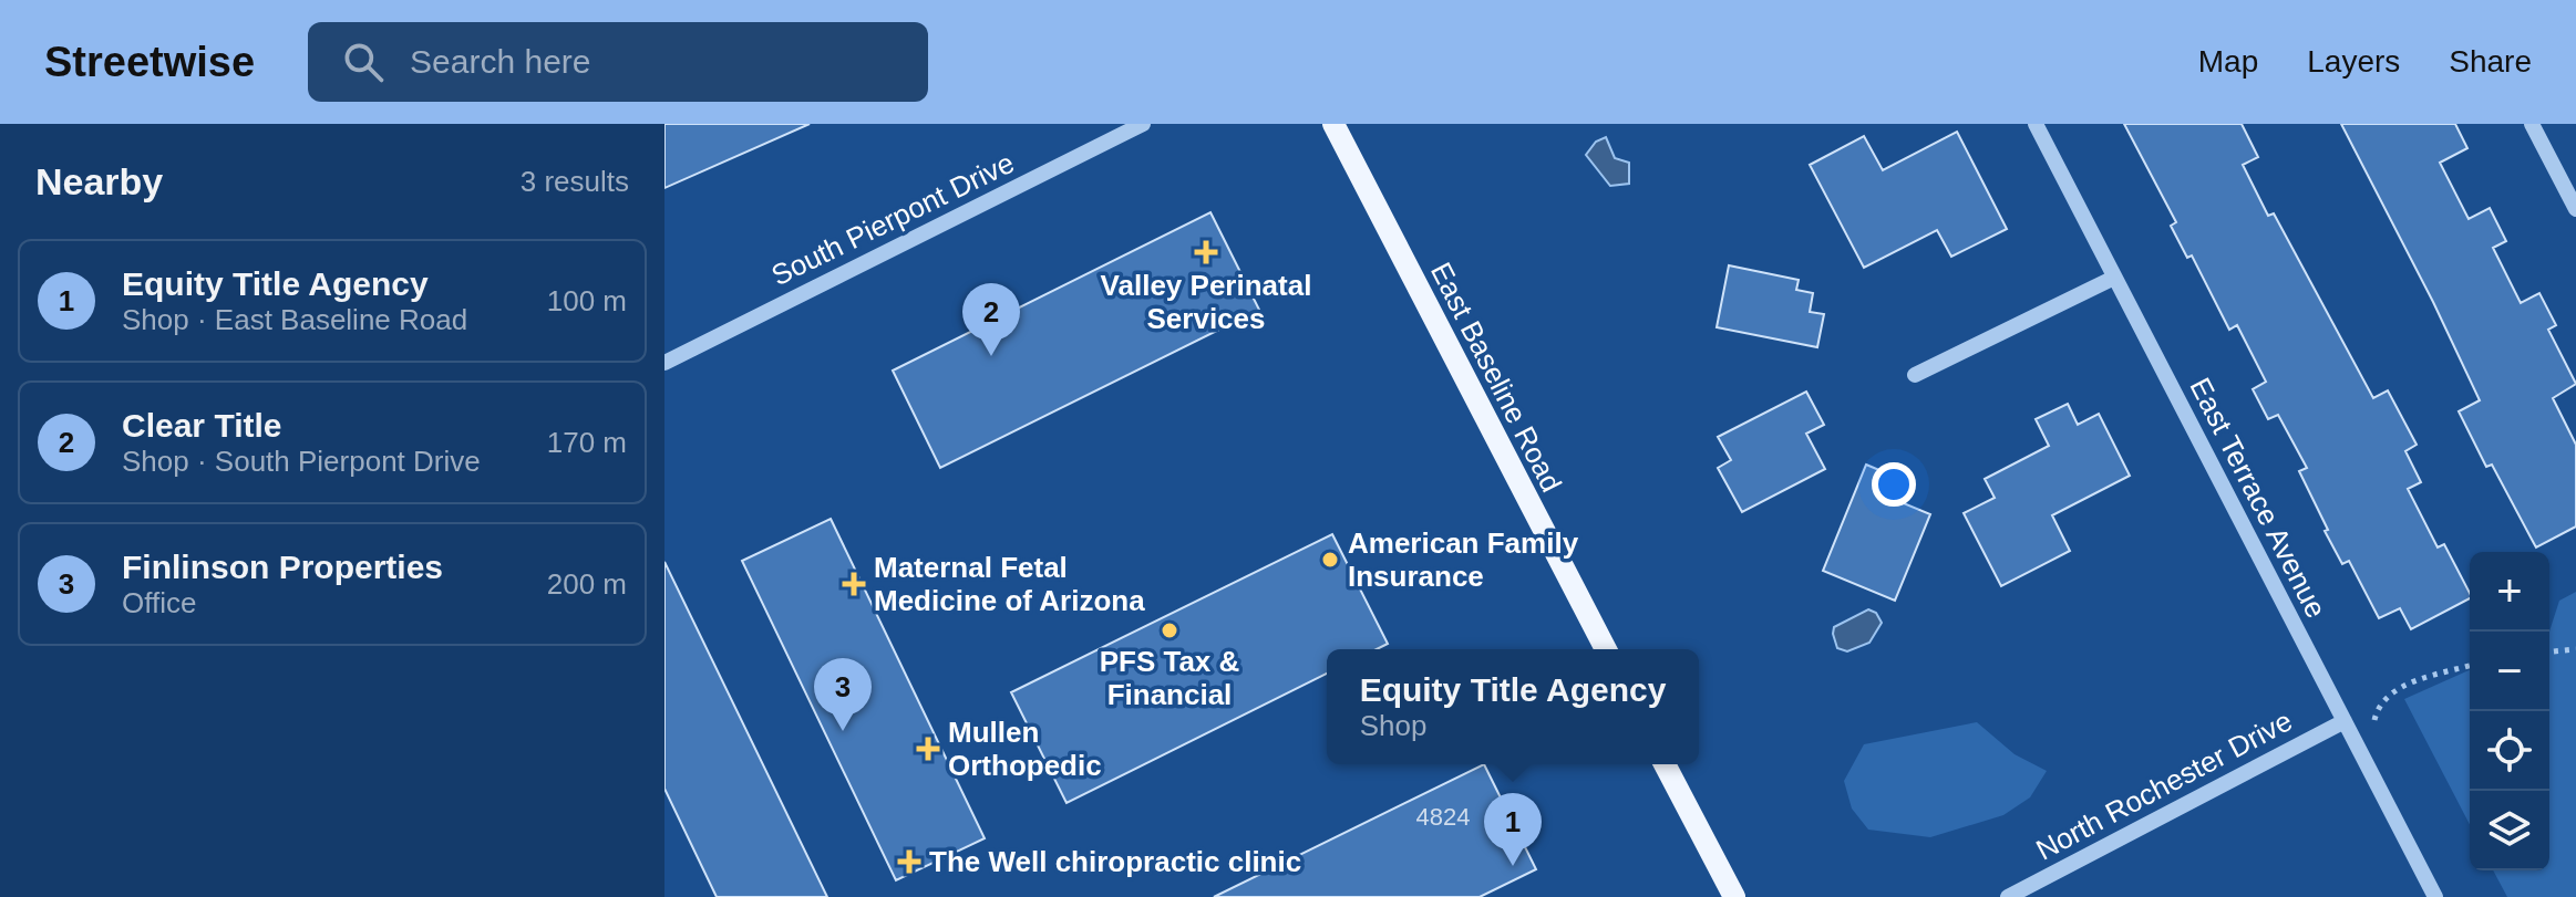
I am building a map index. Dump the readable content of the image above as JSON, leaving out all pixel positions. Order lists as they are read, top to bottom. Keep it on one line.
{"streets":{"main road":["East Baseline Road"],"street":["South Pierpont Drive","East Terrace Avenue","North Rochester Drive"]},"crossings":[["East Terrace Avenue","North Rochester Drive"]],"places":{"health":["Valley Perinatal Services","Maternal Fetal Medicine of Arizona","Mullen Orthopedic","The Well chiropractic clinic"],"other":["American Family Insurance","PFS Tax & Financial"]},"house_numbers":["4824"],"page":{"header":"Streetwise","search":"Search here","nav":["Map","Layers","Share"],"heading":["Nearby","3 results"],"list":[{"mark":"1","name":"Equity Title Agency","note":"Shop · East Baseline Road","value":"100 m"},{"mark":"2","name":"Clear Title","note":"Shop · South Pierpont Drive","value":"170 m"},{"mark":"3","name":"Finlinson Properties","note":"Office","value":"200 m"}],"pins":["2","3","1"],"map_buttons":["+","−"],"popup":["Equity Title Agency","Shop"]}}
